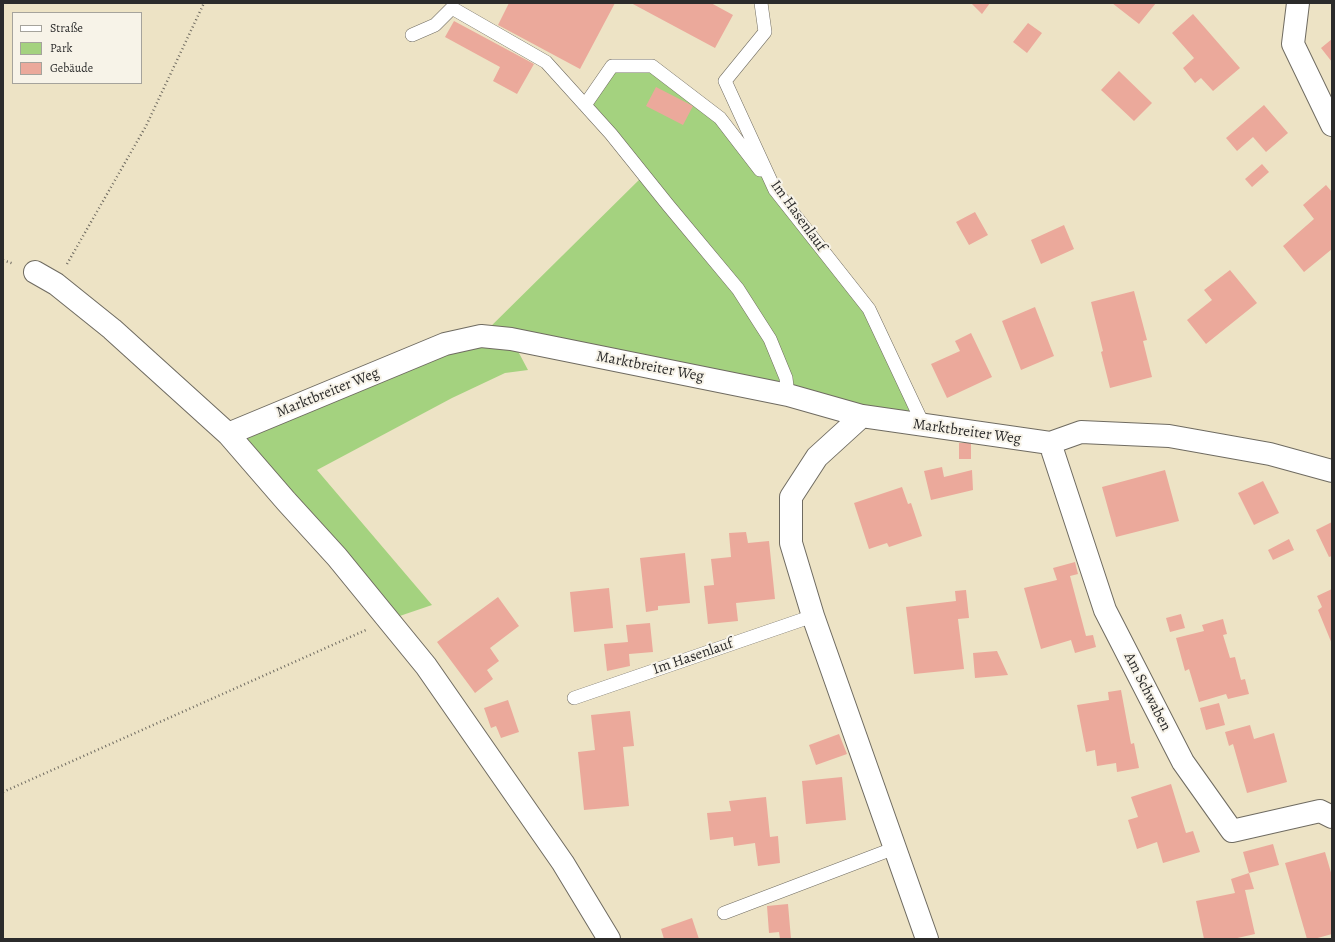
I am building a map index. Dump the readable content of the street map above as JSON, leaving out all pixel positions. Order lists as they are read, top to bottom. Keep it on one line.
{"streets":{"street":["Marktbreiter Weg","Am Schwaben"],"lane":["Im Hasenlauf"]},"crossings":[["Im Hasenlauf","Marktbreiter Weg"],["Marktbreiter Weg","Am Schwaben"]],"legend":["Straße","Park","Gebäude"]}
